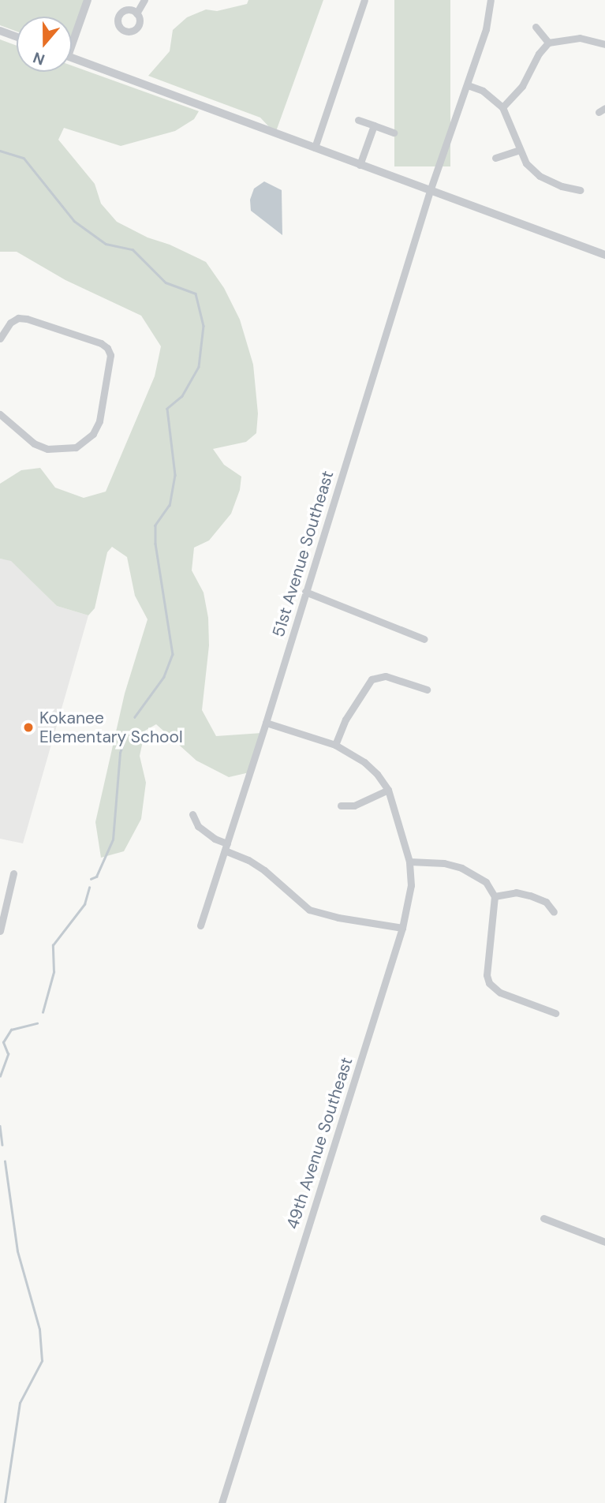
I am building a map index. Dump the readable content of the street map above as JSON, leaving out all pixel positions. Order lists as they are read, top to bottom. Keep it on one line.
{"streets":{"street":["51st Avenue Southeast","49th Avenue Southeast"]},"places":["Kokanee Elementary School"],"north":"bottom"}
